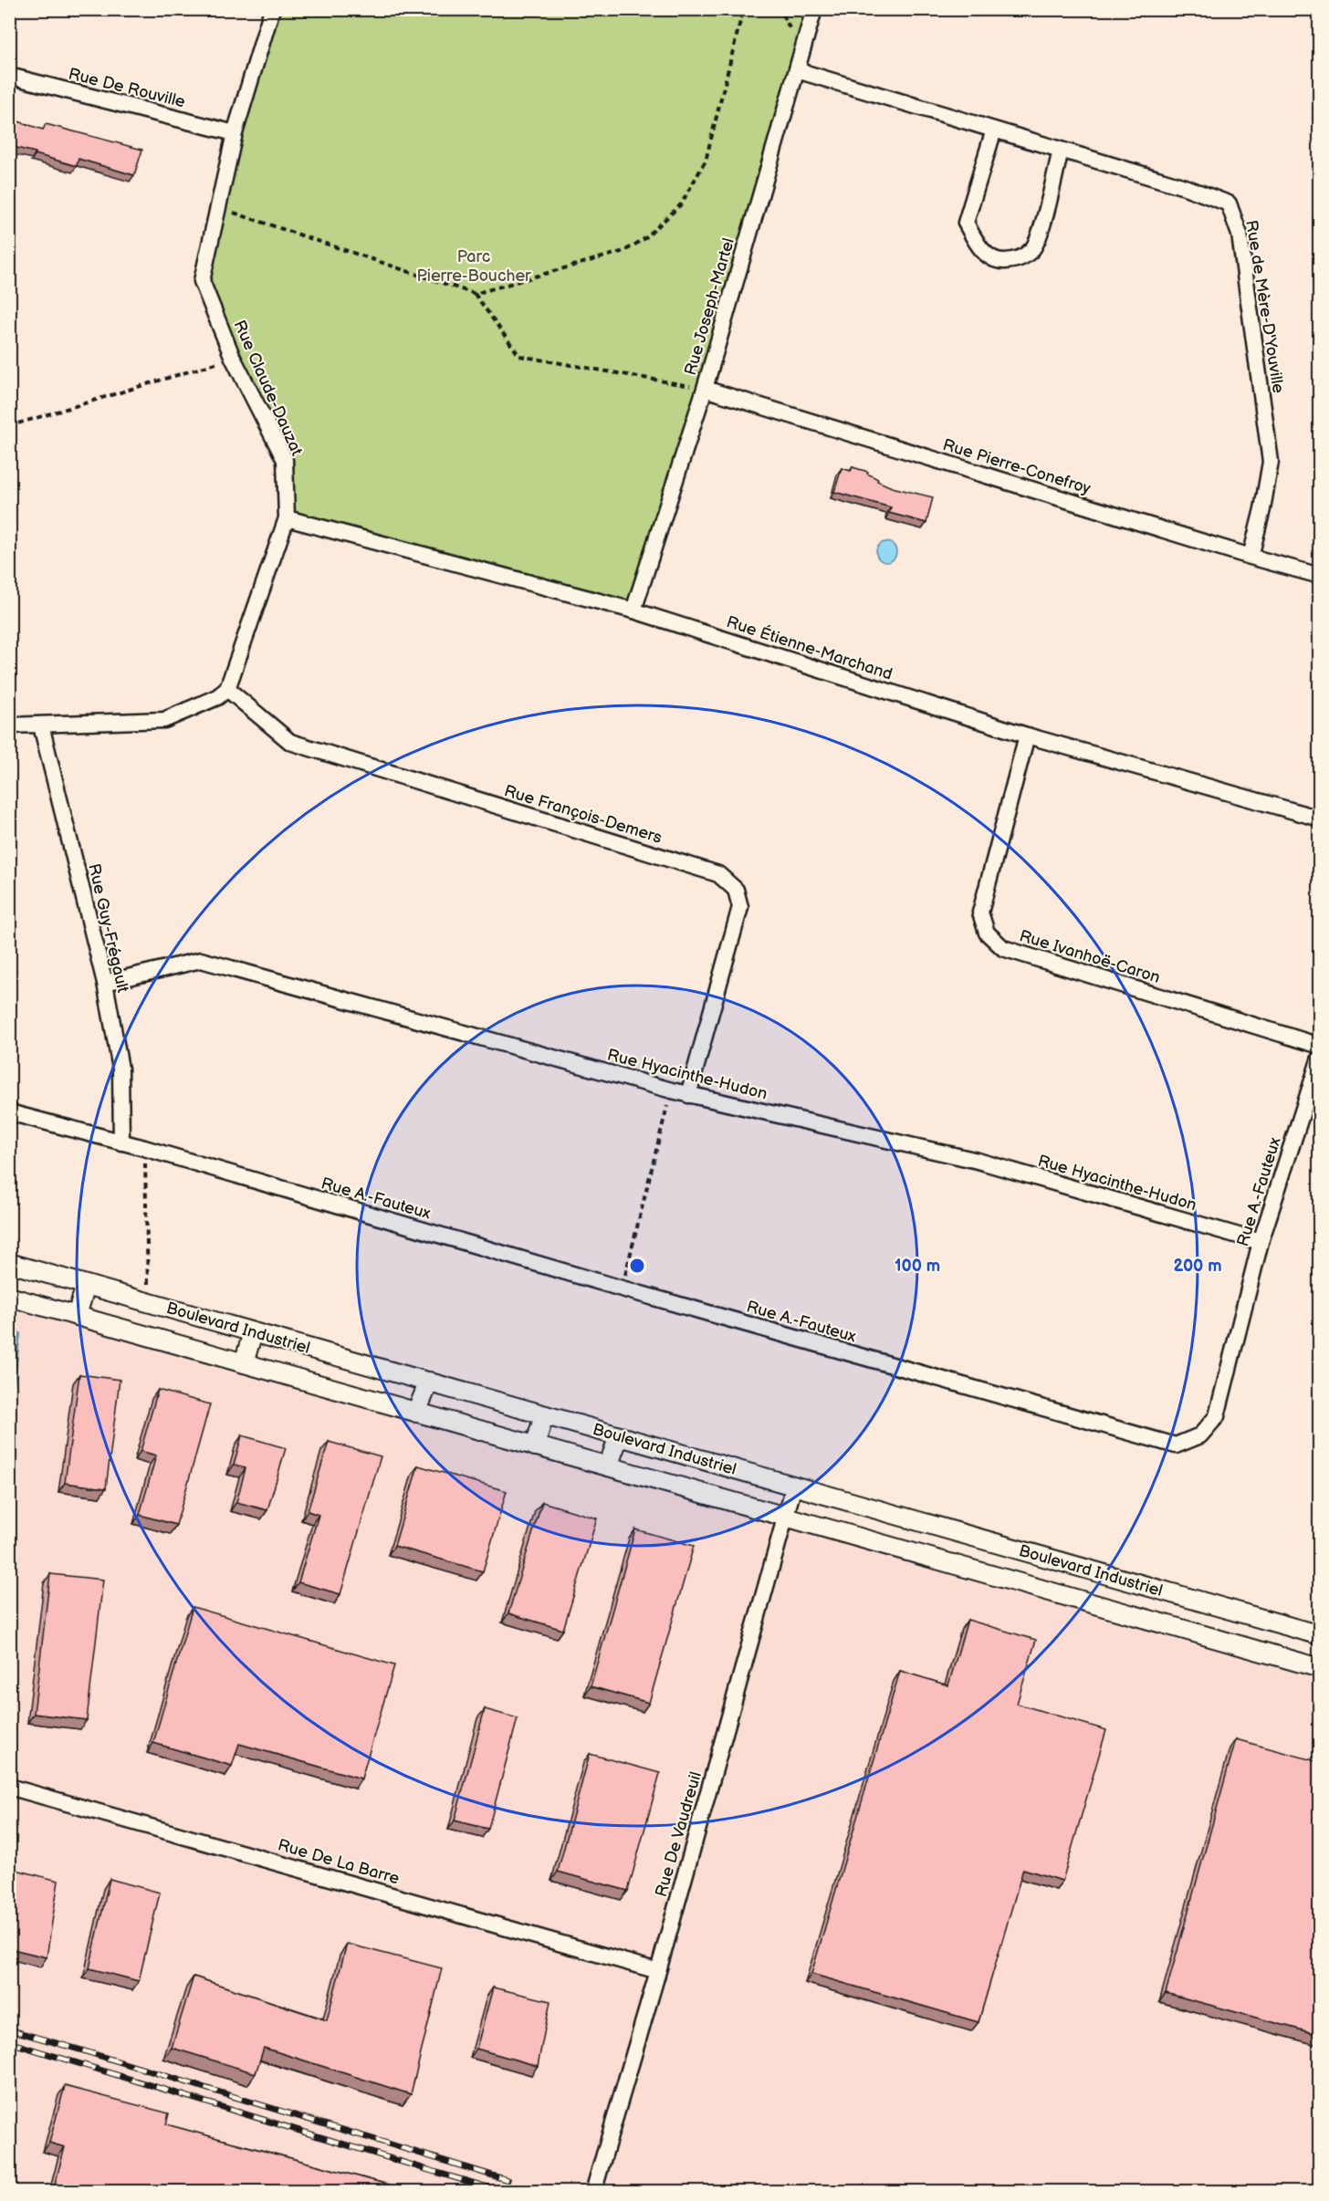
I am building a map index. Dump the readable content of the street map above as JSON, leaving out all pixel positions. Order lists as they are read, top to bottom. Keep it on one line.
{"streets":{"street":["Rue De Rouville","Rue Joseph-Martel","Rue de Mère-D'Youville","Rue Claude-Dauzat","Rue Pierre-Conefroy","Rue Étienne-Marchand","Rue François-Demers","Rue Guy-Frégault","Rue Ivanhoë-Caron","Rue Hyacinthe-Hudon","Rue A.-Fauteux","Boulevard Industriel","Rue De Vaudreuil","Rue De La Barre"]},"crossings":[["Rue De Rouville","Rue Claude-Dauzat"],["Rue Joseph-Martel","Rue de Mère-D'Youville"],["Rue Joseph-Martel","Rue Pierre-Conefroy"],["Rue Joseph-Martel","Rue Étienne-Marchand"],["Rue de Mère-D'Youville","Rue Pierre-Conefroy"],["Rue Claude-Dauzat","Rue Étienne-Marchand"],["Rue Claude-Dauzat","Rue François-Demers"],["Rue Étienne-Marchand","Rue Ivanhoë-Caron"],["Rue François-Demers","Rue Hyacinthe-Hudon"],["Rue Guy-Frégault","Rue Hyacinthe-Hudon"],["Rue Guy-Frégault","Rue A.-Fauteux"],["Rue Hyacinthe-Hudon","Rue A.-Fauteux"],["Boulevard Industriel","Rue De Vaudreuil"],["Rue De Vaudreuil","Rue De La Barre"]],"parks":["Parc Pierre-Boucher"],"rings":["100 m","200 m"]}
